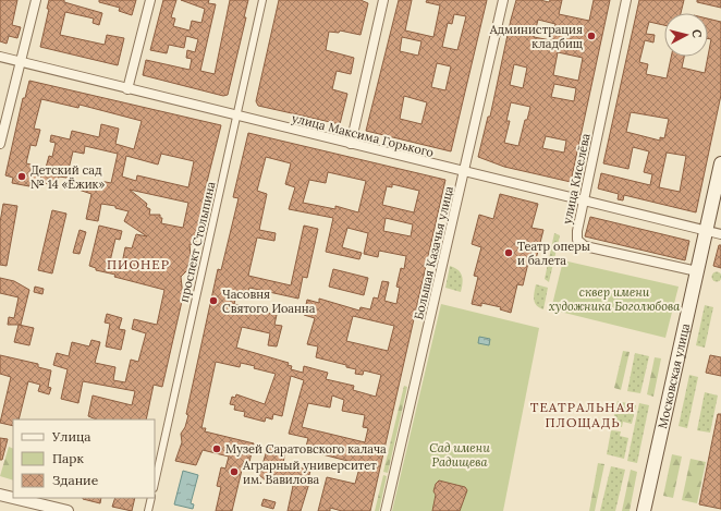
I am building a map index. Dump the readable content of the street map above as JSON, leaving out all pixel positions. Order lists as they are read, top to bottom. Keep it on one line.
{"streets":{"main road":["Московская улица"],"street":["улица Максима Горького","улица Киселёва","проспект Столыпина","Большая Казачья улица"]},"crossings":[["улица Максима Горького","улица Киселёва"],["улица Максима Горького","проспект Столыпина"],["улица Максима Горького","Большая Казачья улица"],["улица Максима Горького","Московская улица"],["улица Киселёва","Московская улица"]],"districts":["ПИОНЕР","ТЕАТРАЛЬНАЯ ПЛОЩАДЬ"],"parks":["сквер имени художника Боголюбова","Сад имени Радищева"],"places":["Администрация кладбищ","Детский сад № 14 «Ёжик»","Театр оперы и балета","Часовня Святого Иоанна","Музей Саратовского калача","Аграрный университет им. Вавилова"],"legend":["Улица","Парк","Здание"],"north":"right"}
